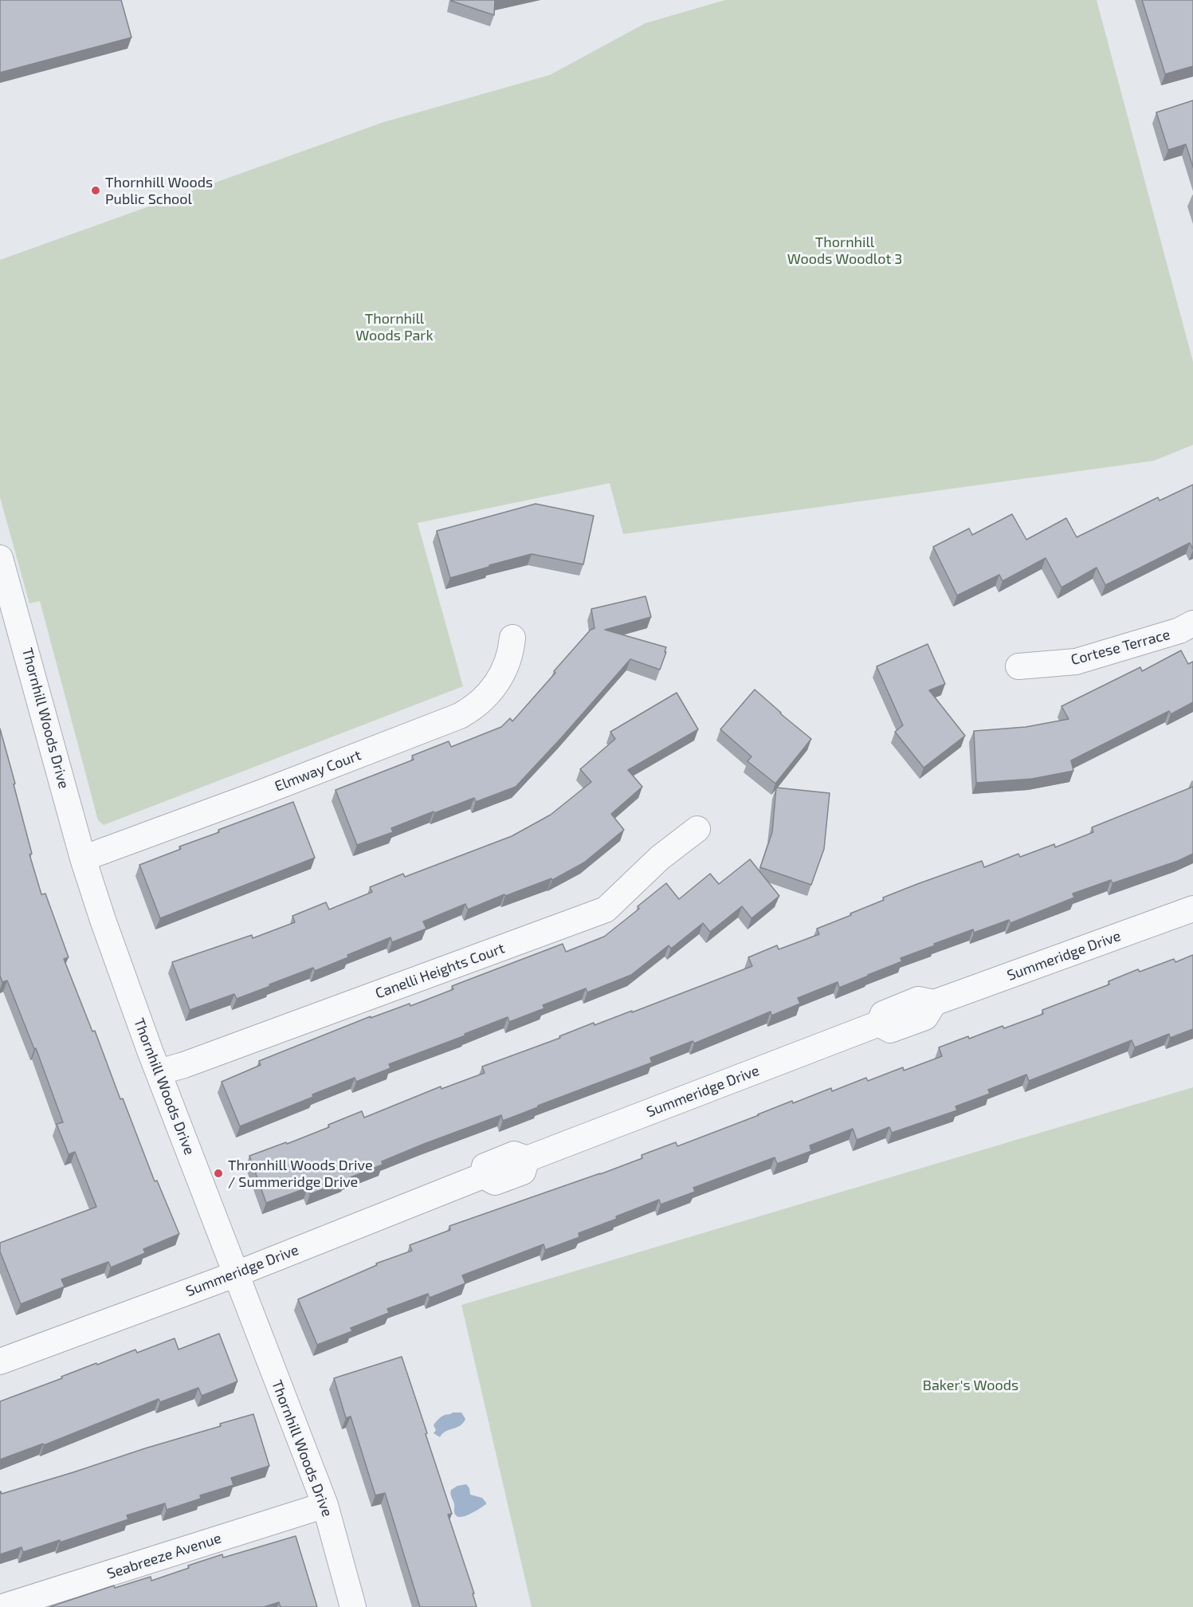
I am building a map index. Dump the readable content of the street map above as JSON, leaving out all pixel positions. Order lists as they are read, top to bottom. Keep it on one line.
{"streets":{"street":["Cortese Terrace","Thornhill Woods Drive","Elmway Court","Summeridge Drive","Canelli Heights Court","Seabreeze Avenue"]},"crossings":[["Thornhill Woods Drive","Elmway Court"],["Thornhill Woods Drive","Summeridge Drive"],["Thornhill Woods Drive","Canelli Heights Court"],["Thornhill Woods Drive","Seabreeze Avenue"]],"parks":["Thornhill Woods Woodlot 3","Thornhill Woods Park","Baker's Woods"],"places":["Thornhill Woods Public School","Thronhill Woods Drive / Summeridge Drive"]}
